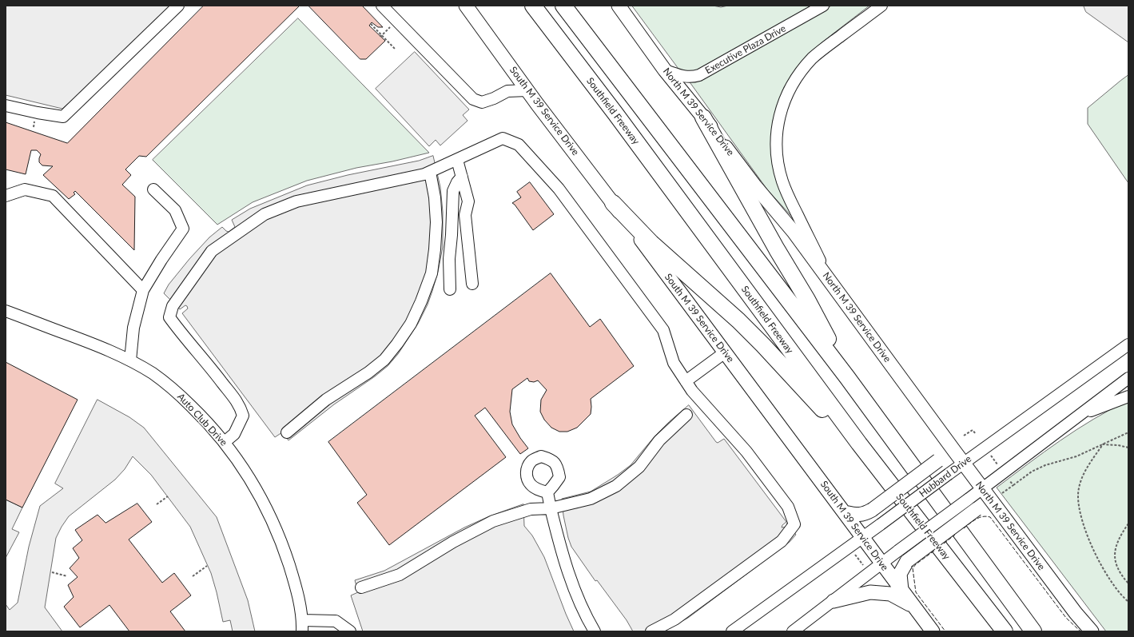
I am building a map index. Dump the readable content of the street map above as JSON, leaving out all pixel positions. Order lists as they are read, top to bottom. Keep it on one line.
{"streets":{"highway":["Southfield Freeway"],"main road":["South M 39 Service Drive","North M 39 Service Drive"],"street":["Executive Plaza Drive","Auto Club Drive","Hubbard Drive"]},"crossings":[["Executive Plaza Drive","North M 39 Service Drive"],["South M 39 Service Drive","Hubbard Drive"],["North M 39 Service Drive","Hubbard Drive"]]}
